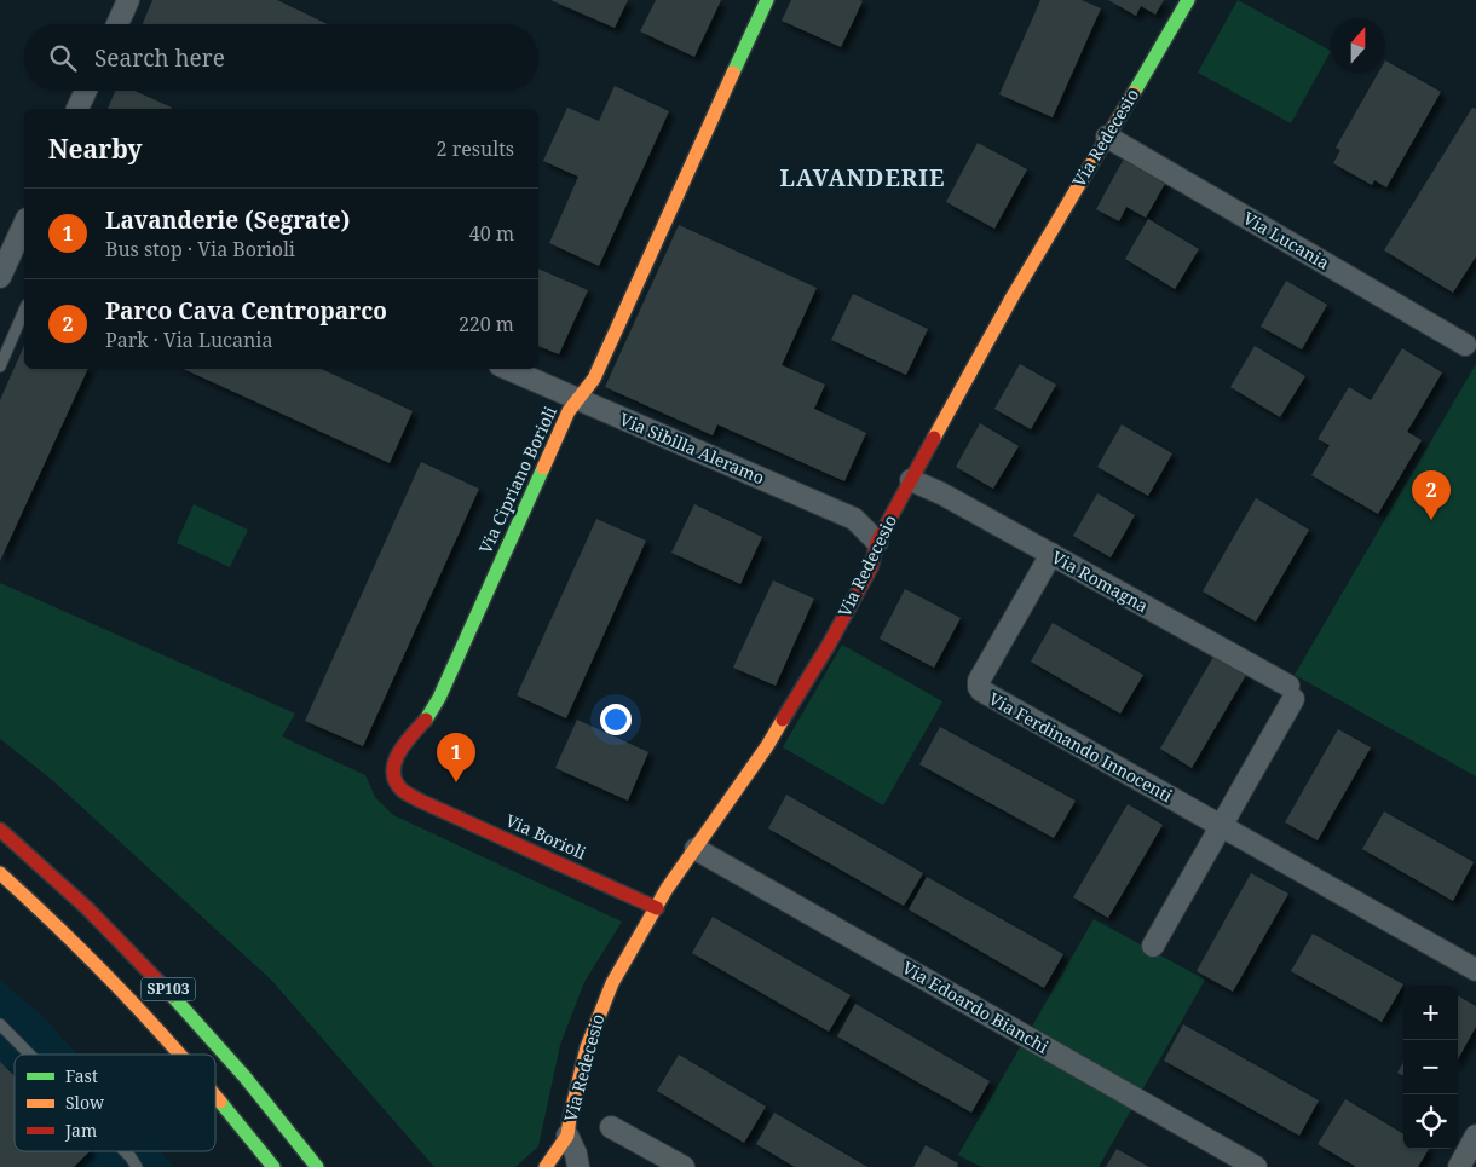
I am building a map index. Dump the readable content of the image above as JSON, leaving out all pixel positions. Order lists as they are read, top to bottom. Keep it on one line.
{"streets":{"main road":["Via Redecesio","Via Cipriano Borioli","Via Borioli","SP103"],"street":["Via Lucania","Via Sibilla Aleramo","Via Romagna","Via Ferdinando Innocenti","Via Edoardo Bianchi"]},"crossings":[["Via Redecesio","Via Lucania"],["Via Redecesio","Via Sibilla Aleramo"],["Via Redecesio","Via Romagna"],["Via Redecesio","Via Borioli"],["Via Redecesio","Via Edoardo Bianchi"],["Via Sibilla Aleramo","Via Cipriano Borioli"],["Via Cipriano Borioli","Via Borioli"],["Via Romagna","Via Ferdinando Innocenti"]],"districts":["LAVANDERIE"],"legend":["Fast","Slow","Jam"],"north":"top","page":{"search":"Search here","heading":["Nearby","2 results"],"list":[{"mark":"1","name":"Lavanderie (Segrate)","note":"Bus stop · Via Borioli","value":"40 m"},{"mark":"2","name":"Parco Cava Centroparco","note":"Park · Via Lucania","value":"220 m"}],"pins":["2","1"],"map_buttons":["+","−"]}}
